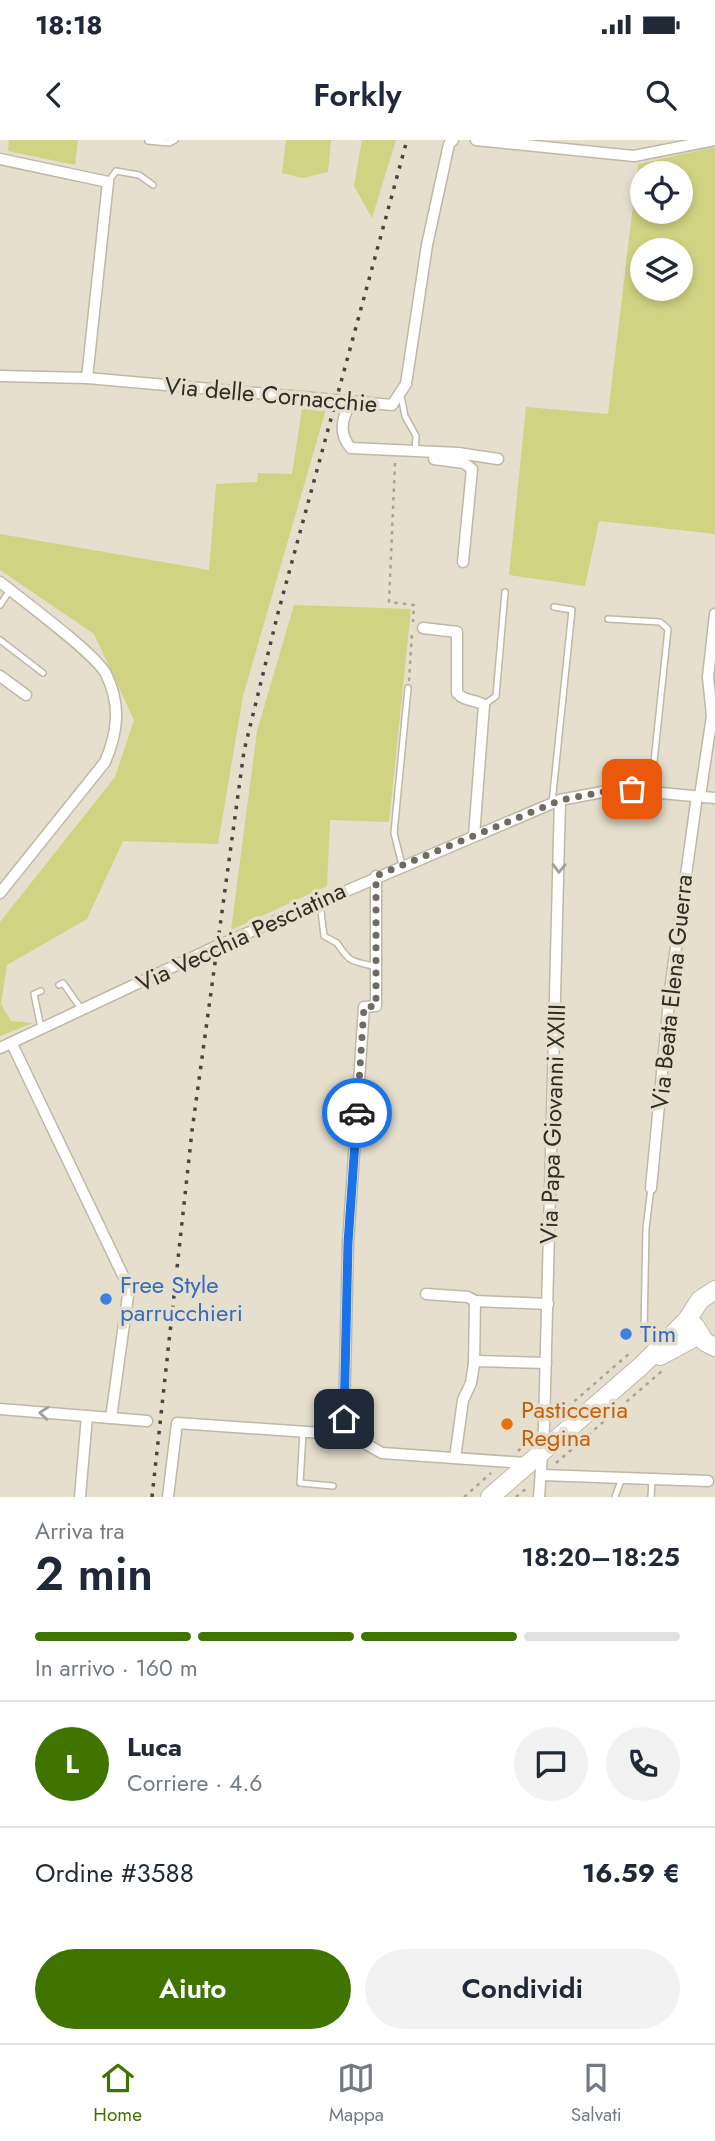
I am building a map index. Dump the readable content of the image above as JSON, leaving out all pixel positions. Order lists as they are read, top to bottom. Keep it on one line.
{"streets":{"street":["Via delle Cornacchie","Via Vecchia Pesciatina","Via Beata Elena Guerra","Via Papa Giovanni XXIII"]},"crossings":[["Via Vecchia Pesciatina","Via Beata Elena Guerra"],["Via Vecchia Pesciatina","Via Papa Giovanni XXIII"]],"one_way":["Via Papa Giovanni XXIII"],"places":["Free Style parrucchieri","Tim","Pasticceria Regina"],"page":{"status":"18:18","header":"Forkly","heading":["2 min","Arriva tra","18:20–18:25"],"panel":["Luca","Corriere · 4.6","Ordine #3588","16.59 €"],"bar":"In arrivo · 160 m","round":"L","buttons":["Aiuto","Condividi"],"tabs":["Home","Mappa","Salvati"]}}
